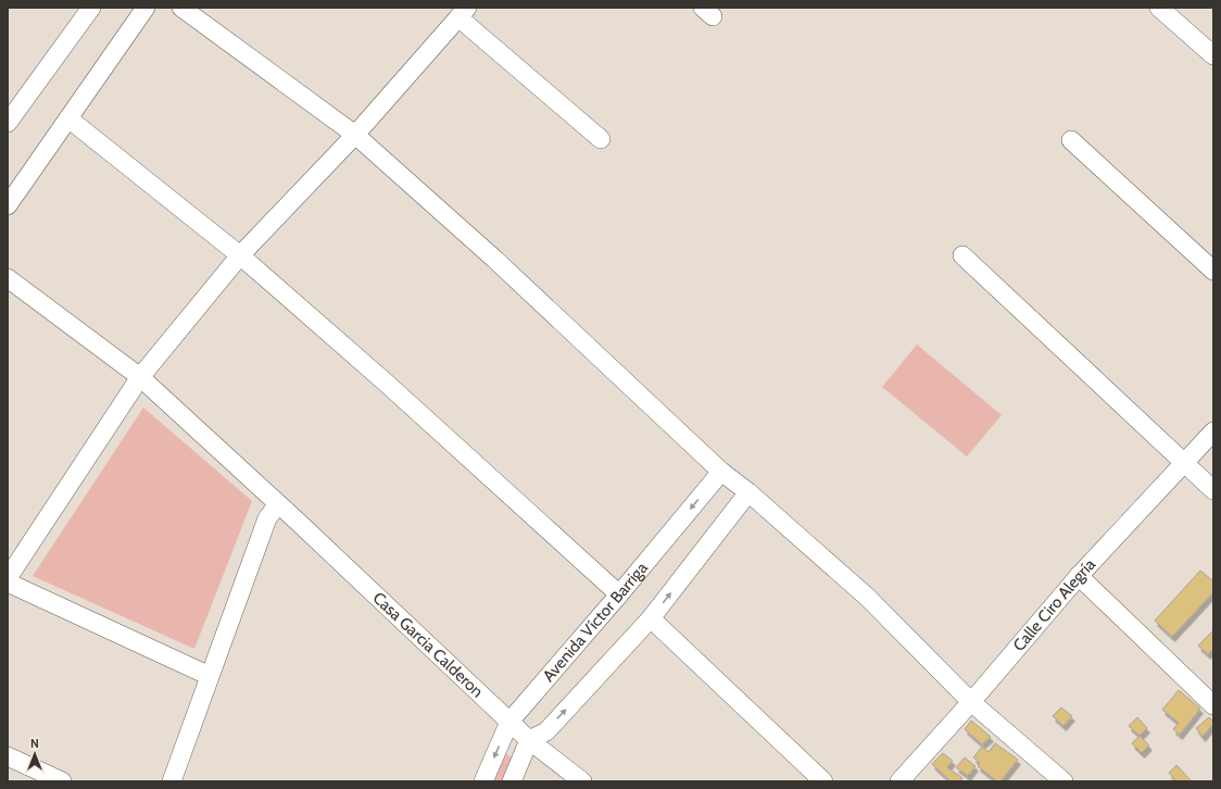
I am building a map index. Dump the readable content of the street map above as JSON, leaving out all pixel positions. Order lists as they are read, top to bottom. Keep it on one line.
{"streets":{"street":["Calle Ciro Alegría","Avenida Víctor Barriga","Casa Garcia Calderon"]},"crossings":[["Avenida Víctor Barriga","Casa Garcia Calderon"]],"north":"top"}
